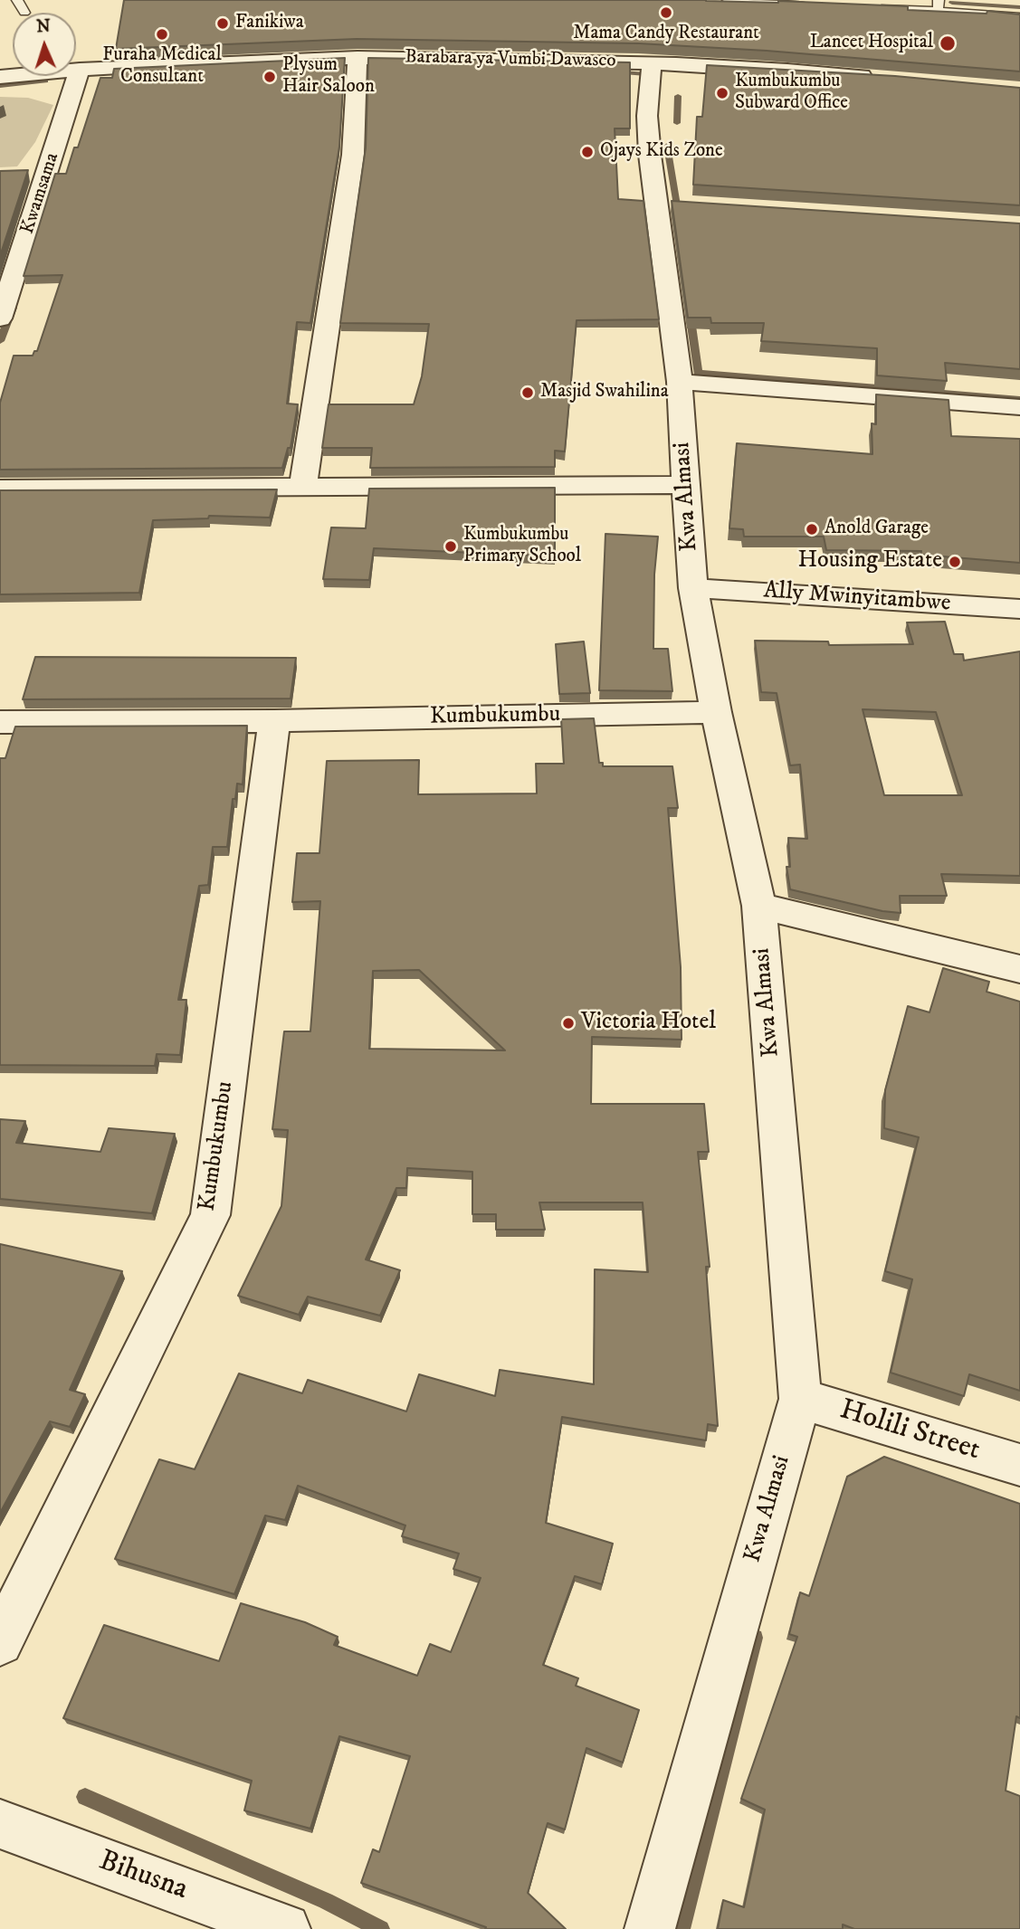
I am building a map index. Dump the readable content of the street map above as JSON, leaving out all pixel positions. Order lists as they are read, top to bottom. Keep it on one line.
{"streets":{"street":["Barabara ya Vumbi Dawasco","Kwamsama","Kwa Almasi","Ally Mwinyitambwe","Kumbukumbu","Holili Street","Bihusna"]},"crossings":[["Barabara ya Vumbi Dawasco","Kwamsama"],["Barabara ya Vumbi Dawasco","Kwa Almasi"],["Kwa Almasi","Ally Mwinyitambwe"],["Kwa Almasi","Kumbukumbu"],["Kwa Almasi","Holili Street"]],"places":["Mama Candy Restaurant","Fanikiwa","Furaha Medical Consultant","Lancet Hospital","Plysum Hair Saloon","Kumbukumbu Subward Office","Ojays Kids Zone","Masjid Swahilina","Anold Garage","Kumbukumbu Primary School","Housing Estate","Victoria Hotel"],"north":"top"}
